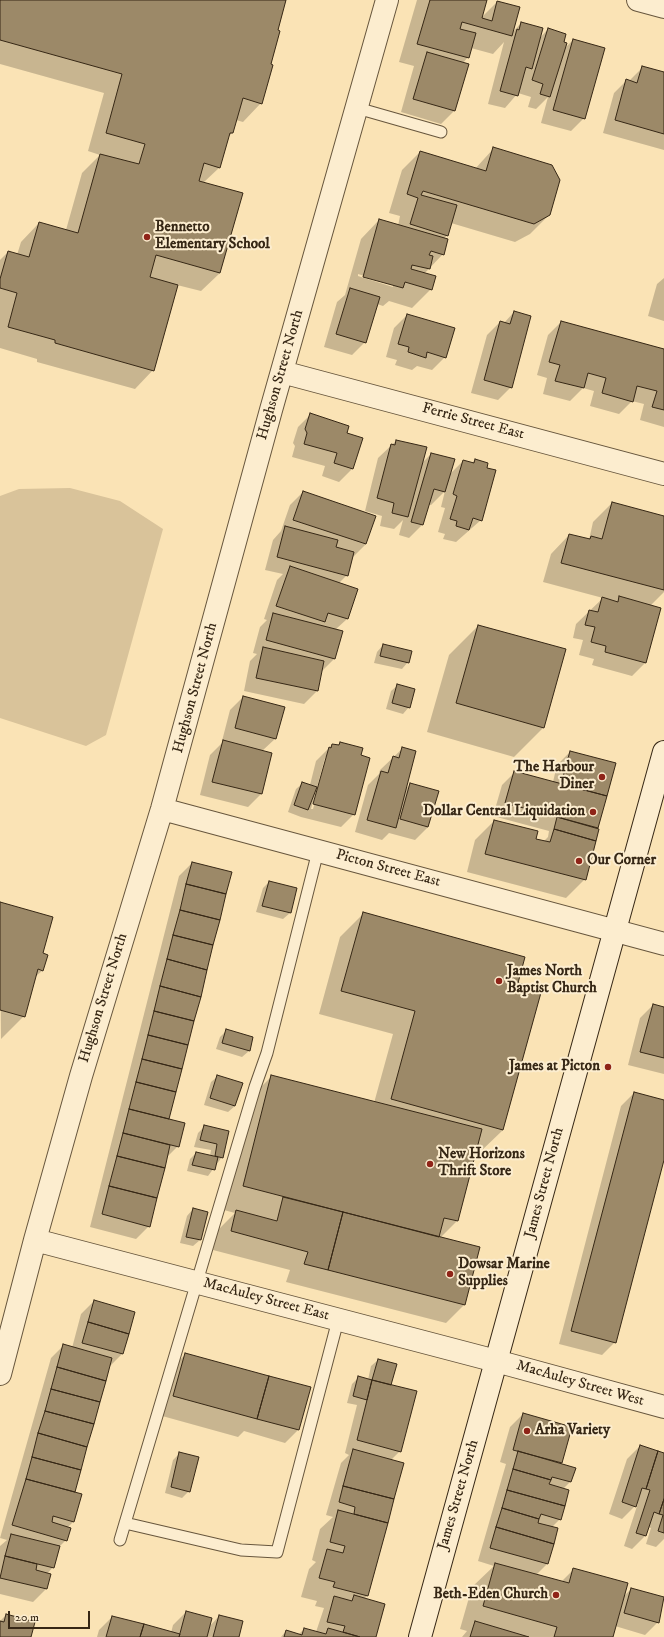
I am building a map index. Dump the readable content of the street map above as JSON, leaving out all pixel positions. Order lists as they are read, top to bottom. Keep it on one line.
{"streets":{"street":["Hughson Street North","Ferrie Street East","Picton Street East","James Street North","MacAuley Street East","MacAuley Street West"]},"crossings":[["Hughson Street North","Ferrie Street East"],["Hughson Street North","Picton Street East"],["Hughson Street North","MacAuley Street East"],["Picton Street East","James Street North"],["James Street North","MacAuley Street East"],["James Street North","MacAuley Street West"],["MacAuley Street East","MacAuley Street West"]],"places":["Bennetto Elementary School","The Harbour Diner","Dollar Central Liquidation","Our Corner","James North Baptist Church","James at Picton","New Horizons Thrift Store","Dowsar Marine Supplies","Arha Variety","Beth-Eden Church"],"scale_bar":"20 m"}
